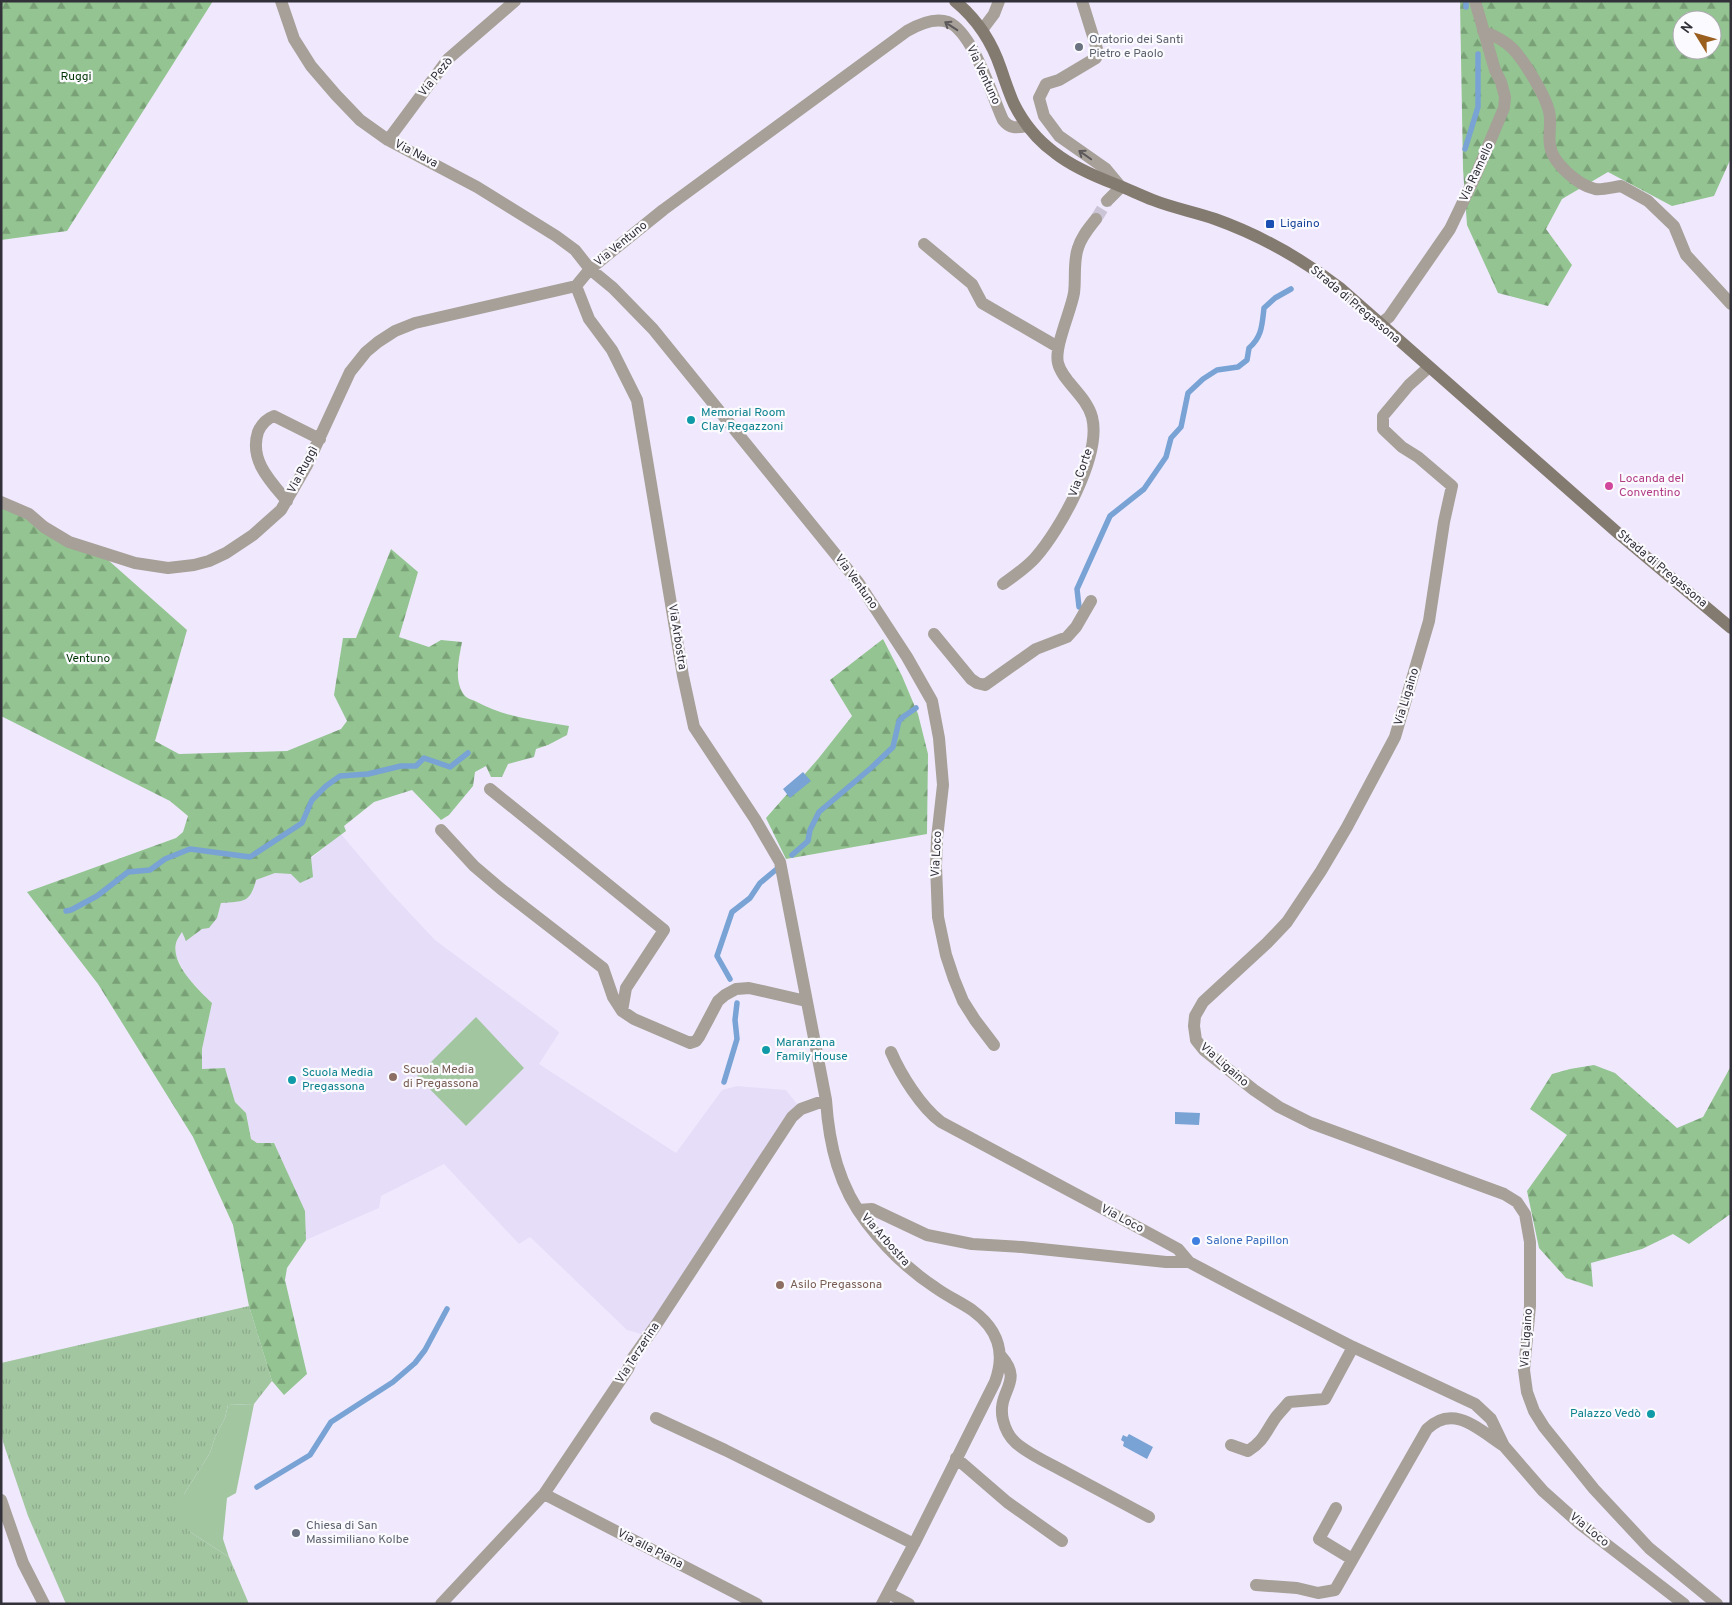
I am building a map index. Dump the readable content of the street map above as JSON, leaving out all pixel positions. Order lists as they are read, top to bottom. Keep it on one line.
{"streets":{"street":["Via Ventuno","Via Pezò","Via Nava","Via Ramello","Strada di Pregassona","Via Ruggì","Via Corte","Via Arbostra","Via Ligaino","Via Loco","Via Terzerina","Via alla Piana"]},"crossings":[["Via Ventuno","Via Nava"],["Via Ventuno","Strada di Pregassona"],["Via Ventuno","Via Loco"],["Via Pezò","Via Nava"],["Via Ramello","Strada di Pregassona"],["Strada di Pregassona","Via Ligaino"],["Via Ruggì","Via Arbostra"],["Via Arbostra","Via Loco"],["Via Arbostra","Via Terzerina"],["Via Terzerina","Via alla Piana"]],"parks":["Ruggi","Ventuno"],"places":{"other":["Oratorio dei Santi Pietro e Paolo","Memorial Room Clay Regazzoni","Locanda del Conventino","Maranzana Family House","Scuola Media di Pregassona","Scuola Media Pregassona","Salone Papillon","Asilo Pregassona","Palazzo Vedò","Chiesa di San Massimiliano Kolbe"],"transit":["Ligaino"]},"north":"top left"}
